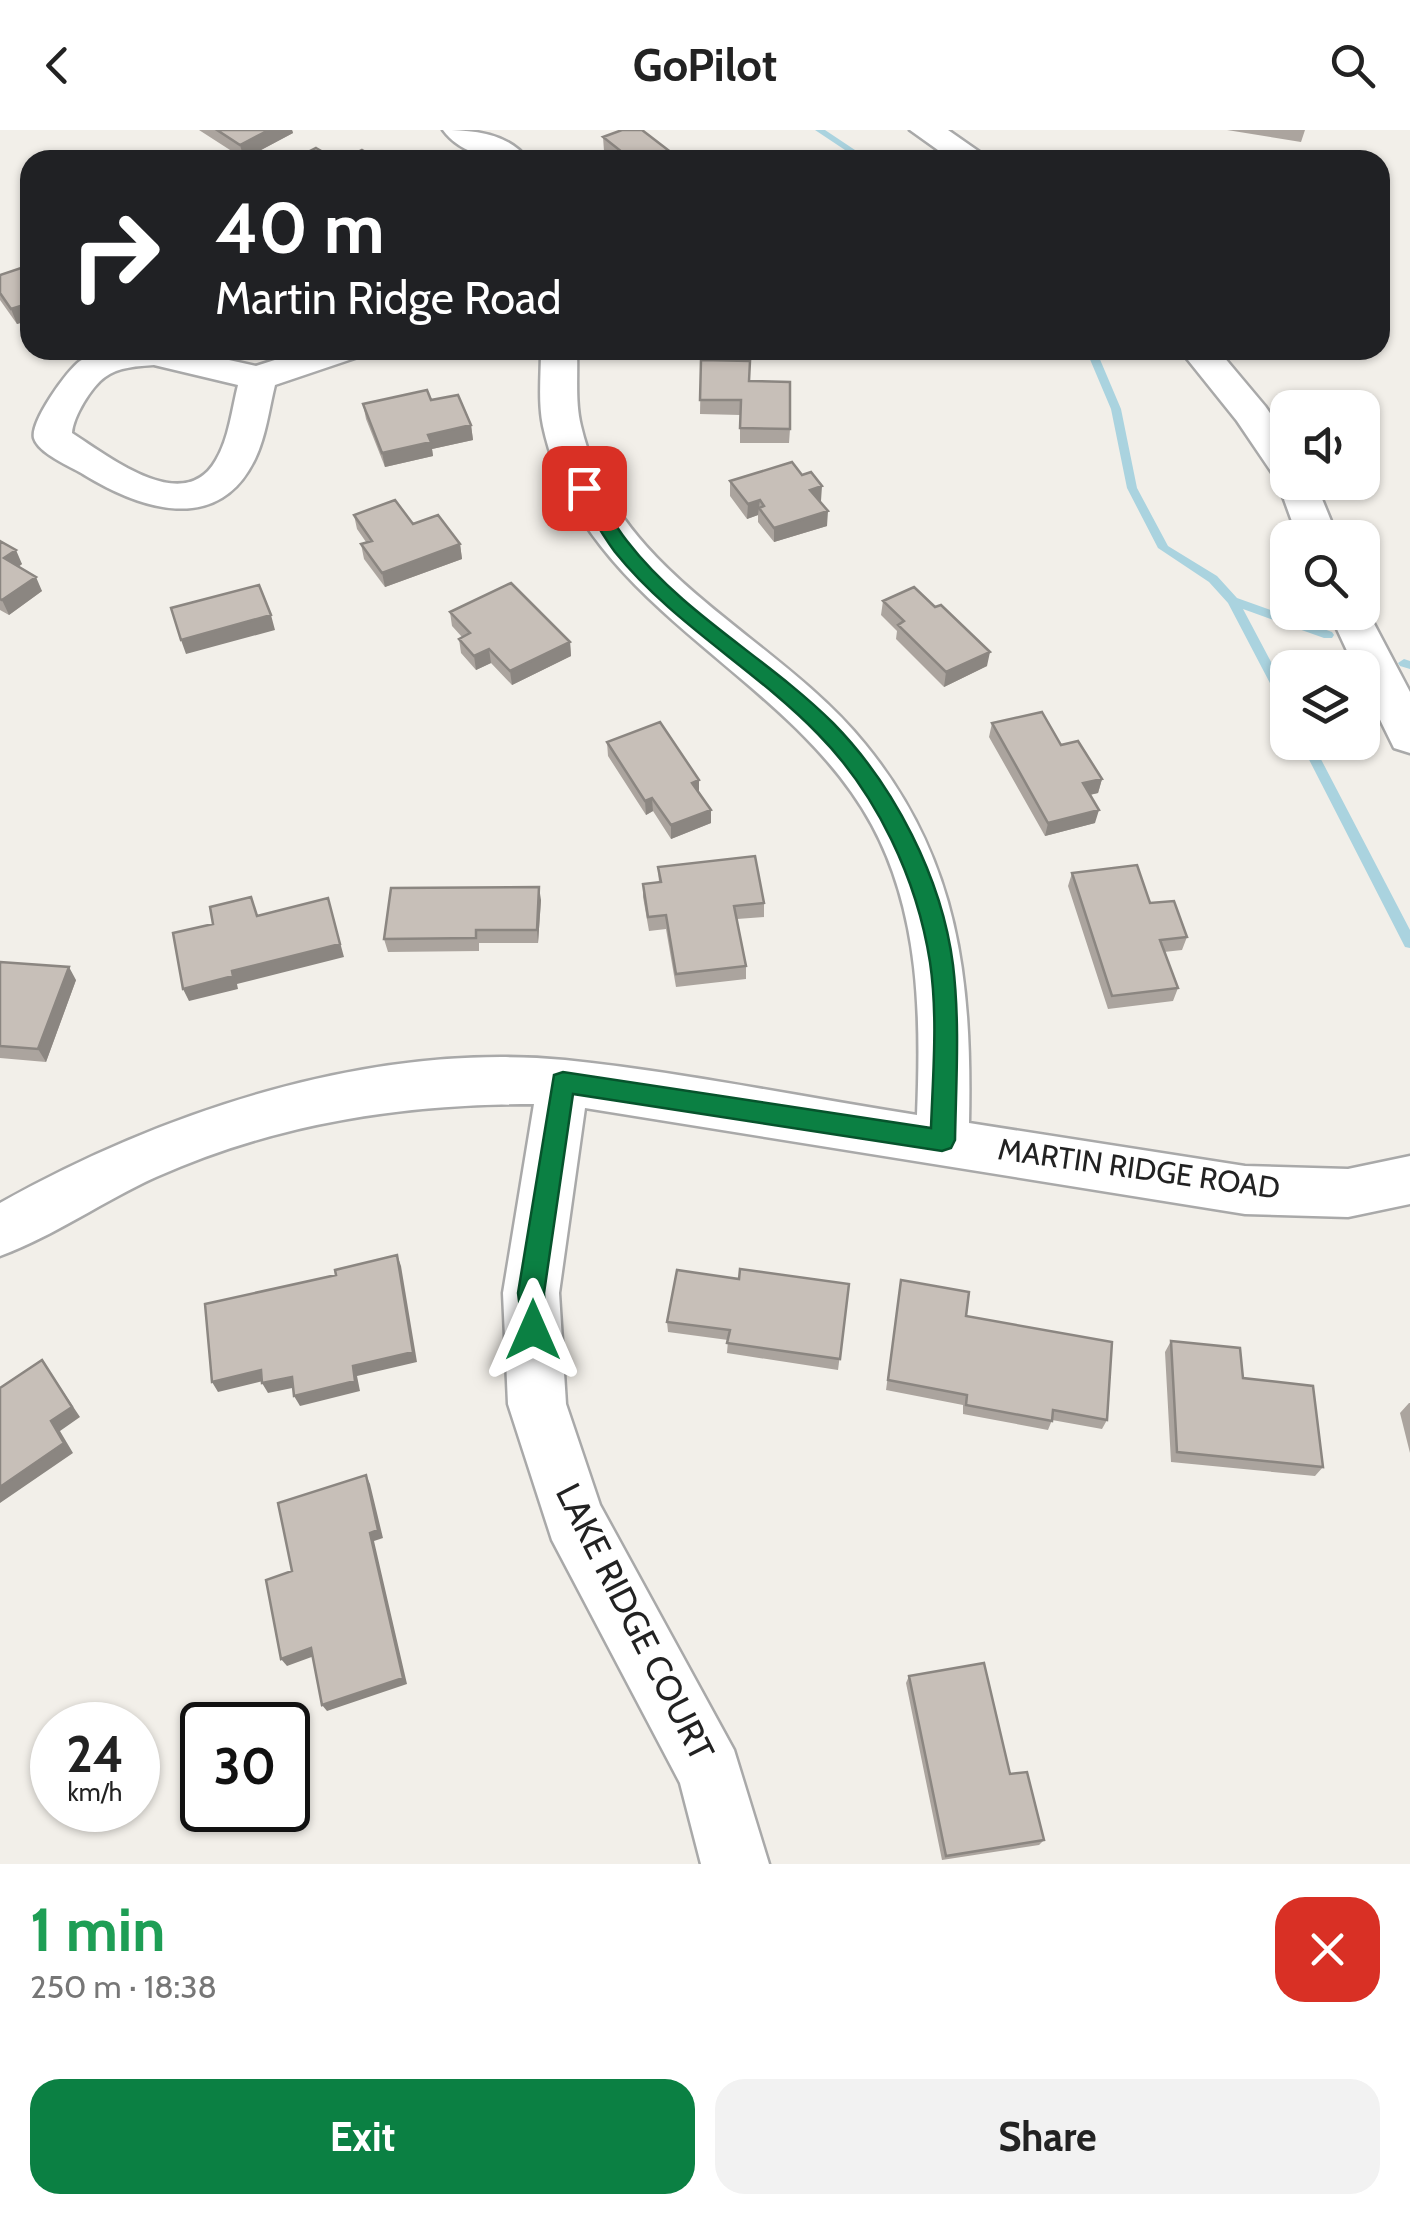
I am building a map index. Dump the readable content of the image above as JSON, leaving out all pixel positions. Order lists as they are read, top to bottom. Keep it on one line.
{"streets":{"street":["MARTIN RIDGE ROAD","LAKE RIDGE COURT"]},"crossings":[["MARTIN RIDGE ROAD","LAKE RIDGE COURT"]],"page":{"header":"GoPilot","turn":["40 m","Martin Ridge Road"],"speed":"24 km/h","limit":"30","heading":["1 min","250 m · 18:38"],"buttons":["Exit","Share"]}}
